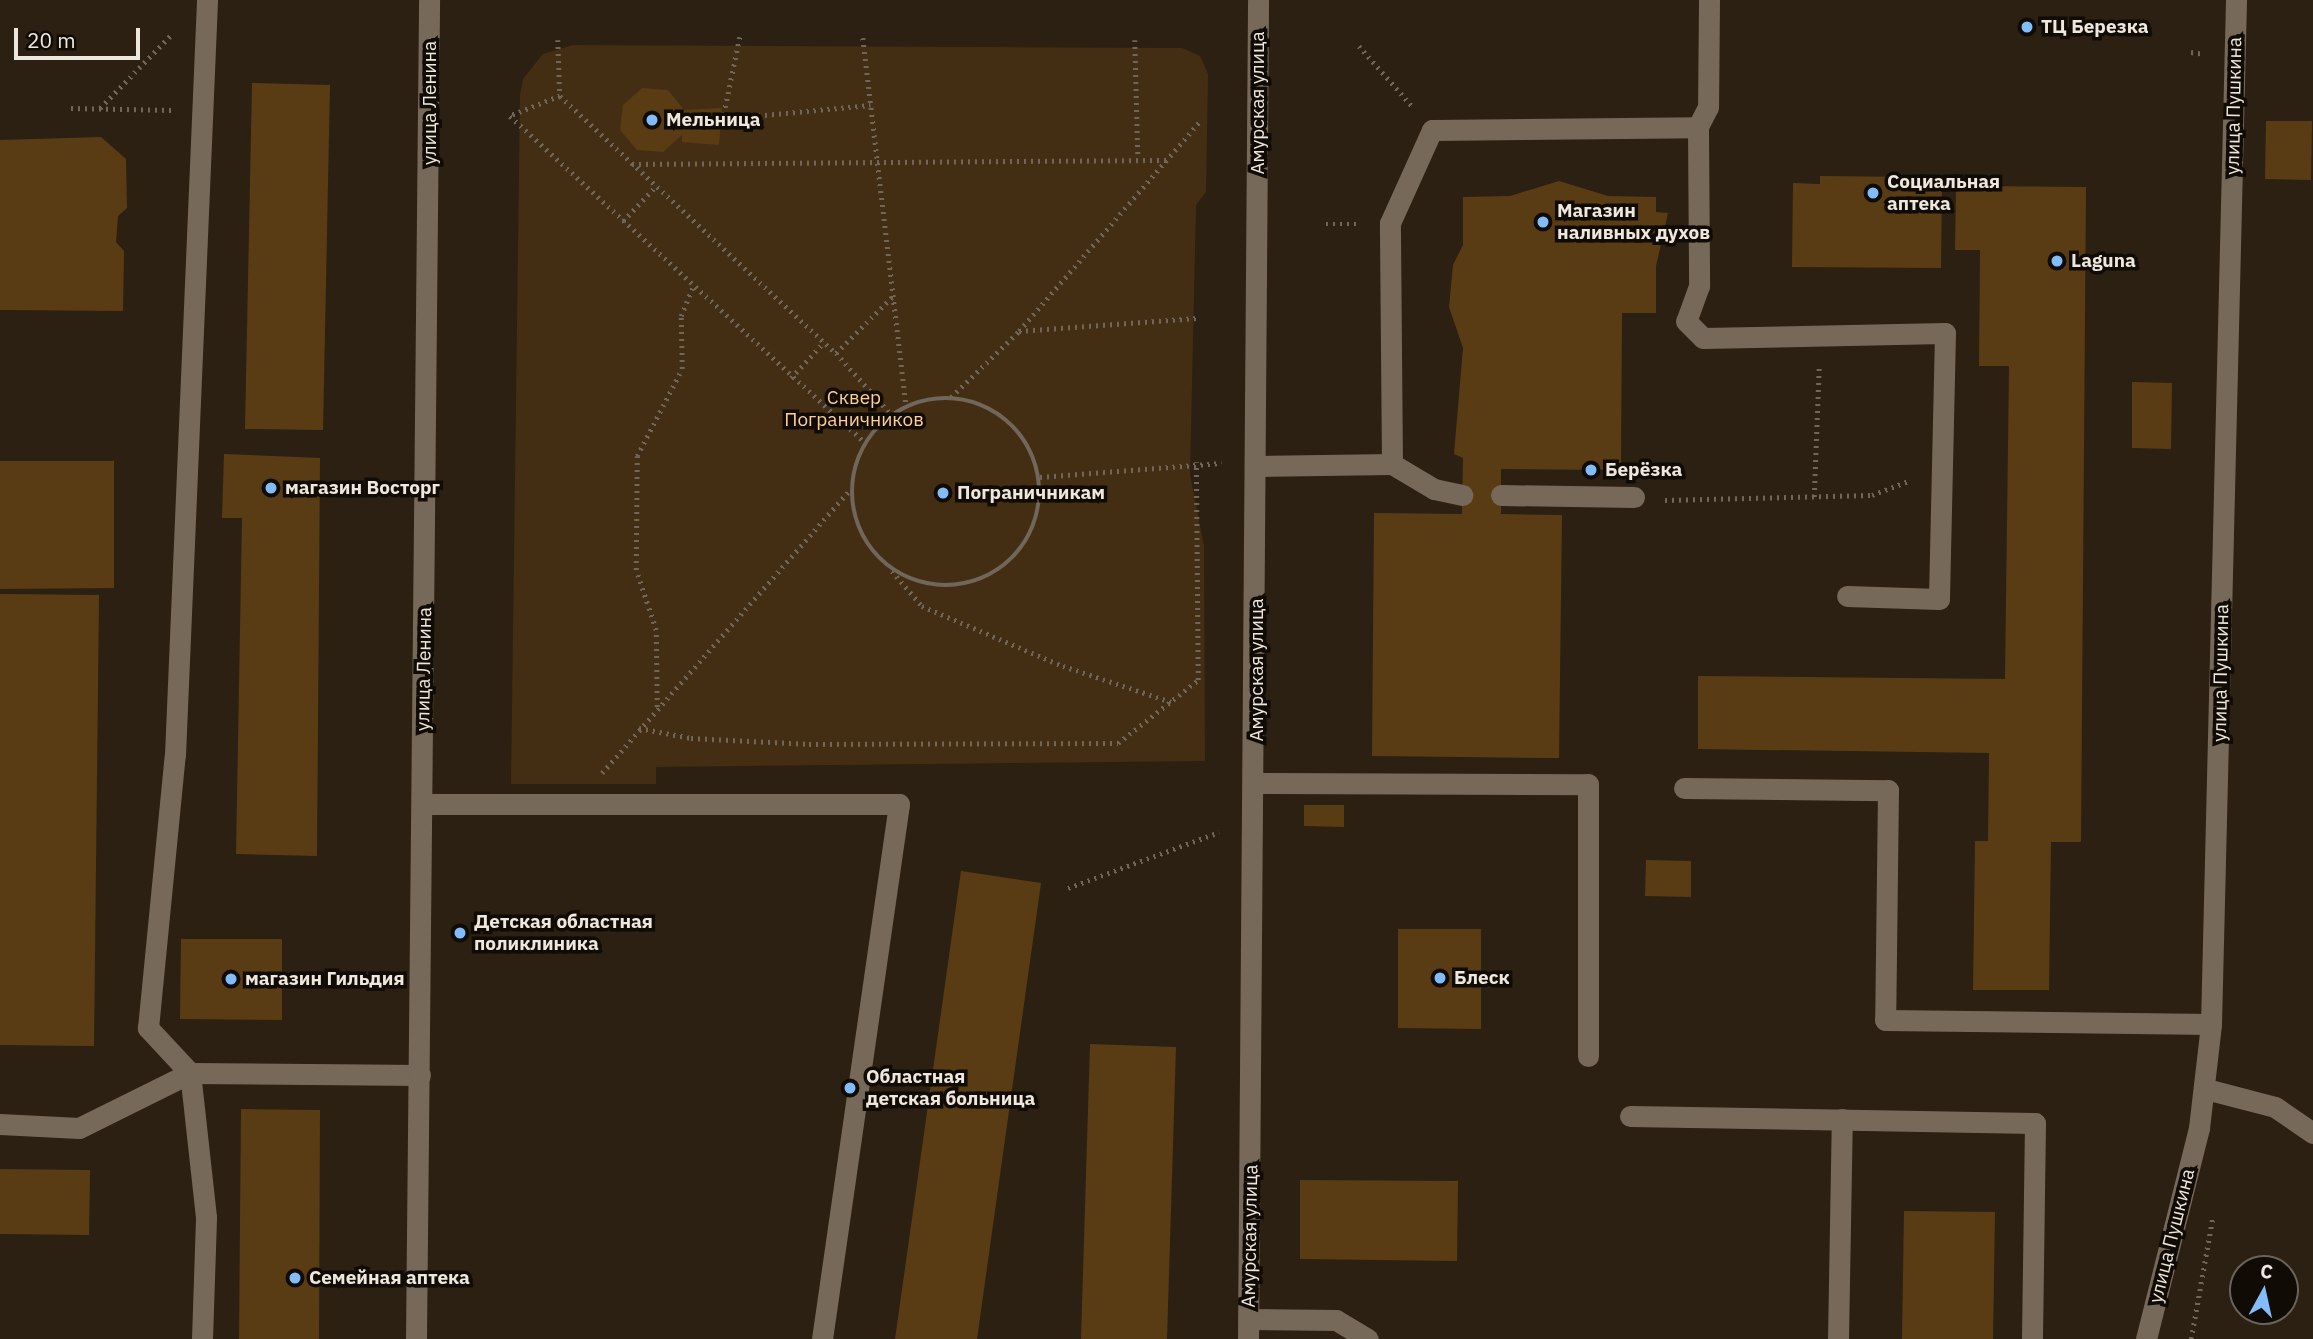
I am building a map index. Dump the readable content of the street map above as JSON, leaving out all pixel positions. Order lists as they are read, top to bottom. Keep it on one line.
{"streets":{"street":["улица Ленина","Амурская улица","улица Пушкина"]},"parks":["Сквер Пограничников"],"places":["ТЦ Березка","Мельница","Социальная аптека","Магазин наливных духов","Laguna","Берёзка","магазин Восторг","Пограничникам","Детская областная поликлиника","Блеск","магазин Гильдия","Областная детская больница","Семейная аптека"],"scale_bar":"20 m","north":"top"}
